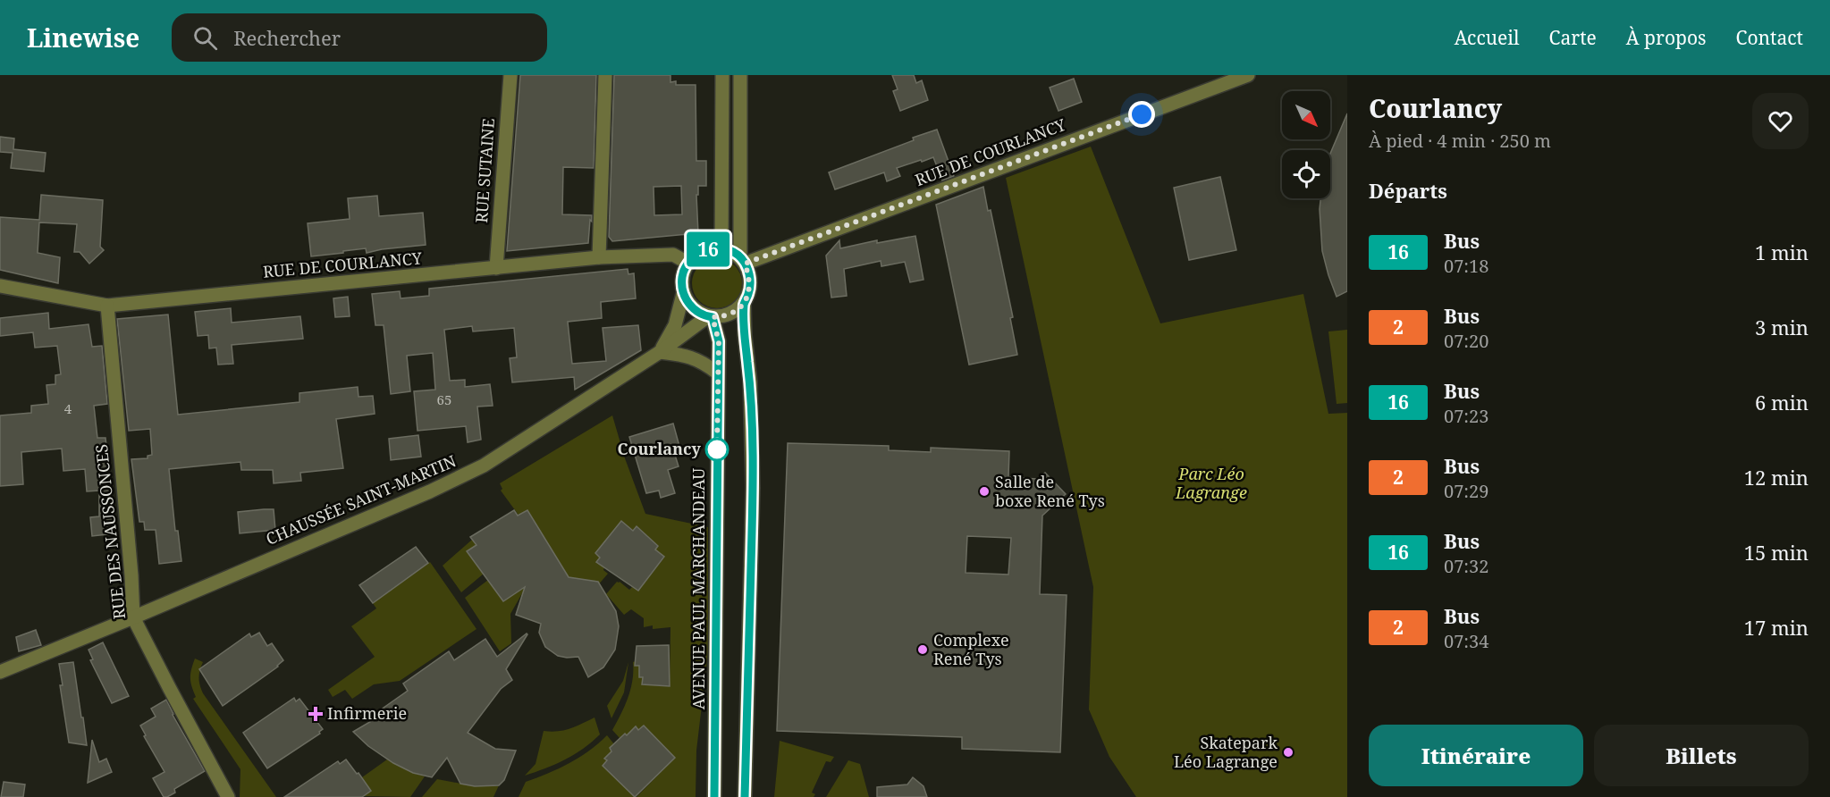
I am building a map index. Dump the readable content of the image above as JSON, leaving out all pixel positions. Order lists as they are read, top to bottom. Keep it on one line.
{"streets":{"street":["RUE DE COURLANCY","RUE SUTAINE","CHAUSSÉE SAINT-MARTIN","RUE DES NAUSSONCES","AVENUE PAUL MARCHANDEAU"]},"crossings":[["RUE DE COURLANCY","RUE SUTAINE"],["RUE DE COURLANCY","CHAUSSÉE SAINT-MARTIN"],["RUE DE COURLANCY","RUE DES NAUSSONCES"],["RUE DE COURLANCY","AVENUE PAUL MARCHANDEAU"],["CHAUSSÉE SAINT-MARTIN","RUE DES NAUSSONCES"],["CHAUSSÉE SAINT-MARTIN","AVENUE PAUL MARCHANDEAU"]],"parks":["Parc Léo Lagrange"],"places":{"other":["Courlancy","Salle de boxe René Tys","Complexe René Tys","Skatepark Léo Lagrange"],"health":["Infirmerie"]},"lines":["bus line 16"],"house_numbers":["65","4"],"north":"bottom right","page":{"header":"Linewise","search":"Rechercher","nav":["Accueil","Carte","À propos","Contact"],"on_map":"16","heading":[["Courlancy","À pied · 4 min · 250 m"],"Départs"],"list":[{"mark":"16","name":"Bus","note":"07:18","value":"1 min"},{"mark":"2","name":"Bus","note":"07:20","value":"3 min"},{"mark":"16","name":"Bus","note":"07:23","value":"6 min"},{"mark":"2","name":"Bus","note":"07:29","value":"12 min"},{"mark":"16","name":"Bus","note":"07:32","value":"15 min"},{"mark":"2","name":"Bus","note":"07:34","value":"17 min"}],"buttons":["Itinéraire","Billets"]}}
